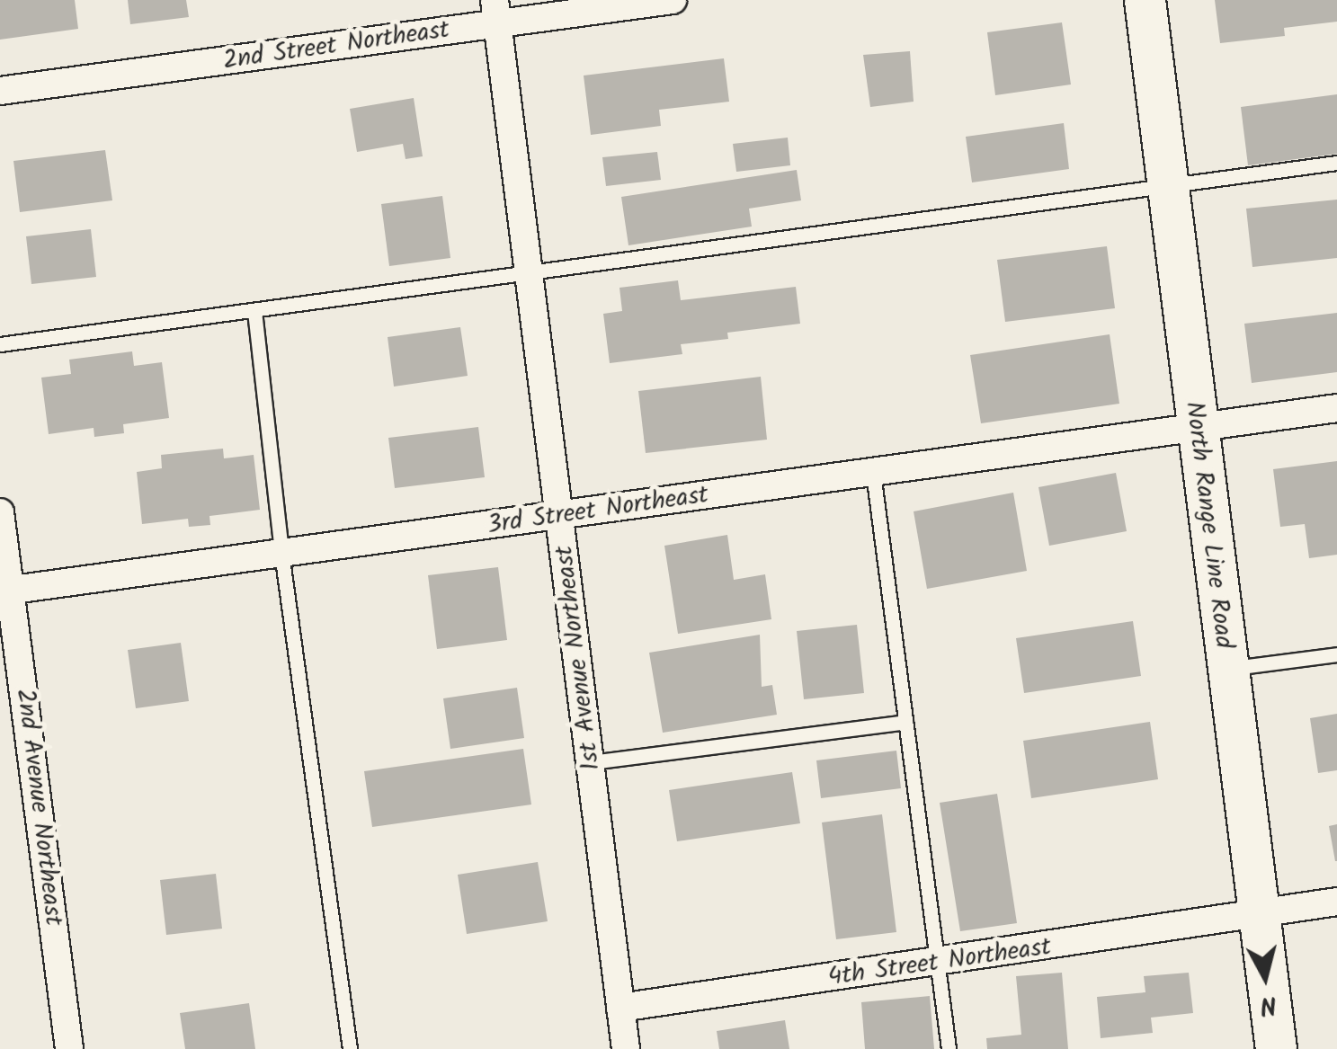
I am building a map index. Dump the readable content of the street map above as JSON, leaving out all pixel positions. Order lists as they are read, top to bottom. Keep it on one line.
{"streets":{"main road":["North Range Line Road"],"street":["2nd Street Northeast","3rd Street Northeast","1st Avenue Northeast","2nd Avenue Northeast","4th Street Northeast"]},"crossings":[["2nd Street Northeast","1st Avenue Northeast"],["3rd Street Northeast","North Range Line Road"],["3rd Street Northeast","1st Avenue Northeast"],["3rd Street Northeast","2nd Avenue Northeast"],["North Range Line Road","4th Street Northeast"],["1st Avenue Northeast","4th Street Northeast"]],"north":"bottom"}
